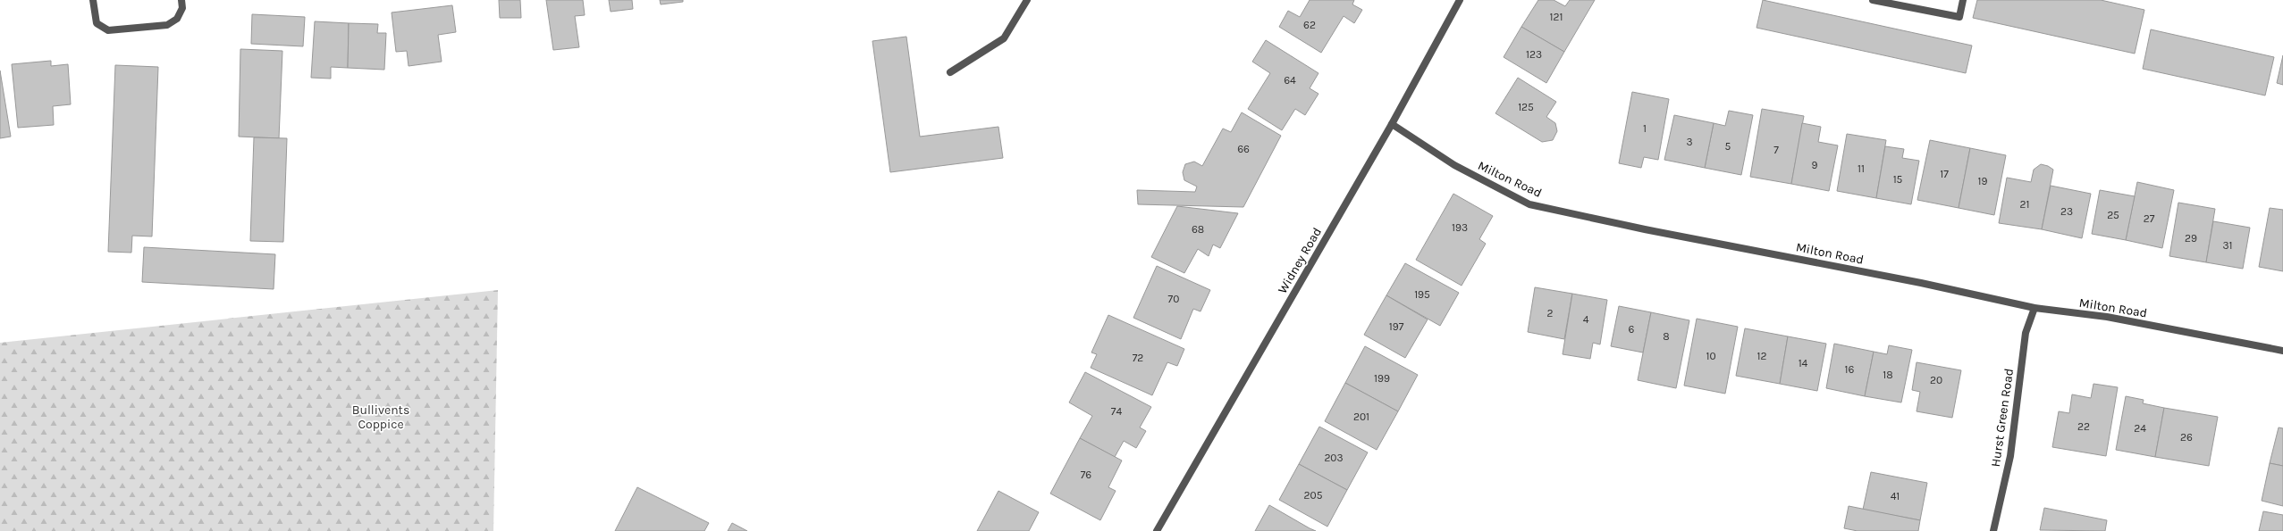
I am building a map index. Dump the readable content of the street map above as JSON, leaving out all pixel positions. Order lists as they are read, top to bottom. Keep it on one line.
{"streets":{"street":["Milton Road","Widney Road","Hurst Green Road"]},"crossings":[["Milton Road","Widney Road"],["Milton Road","Hurst Green Road"]],"parks":["Bullivents Coppice"],"house_numbers":["121","62","123","64","125","1","3","5","66","7","9","11","17","15","19","21","23","25","27","193","68","29","31","195","70","2","4","197","6","8","10","12","72","14","16","18","199","20","74","201","22","24","26","203","76","205","41"]}
